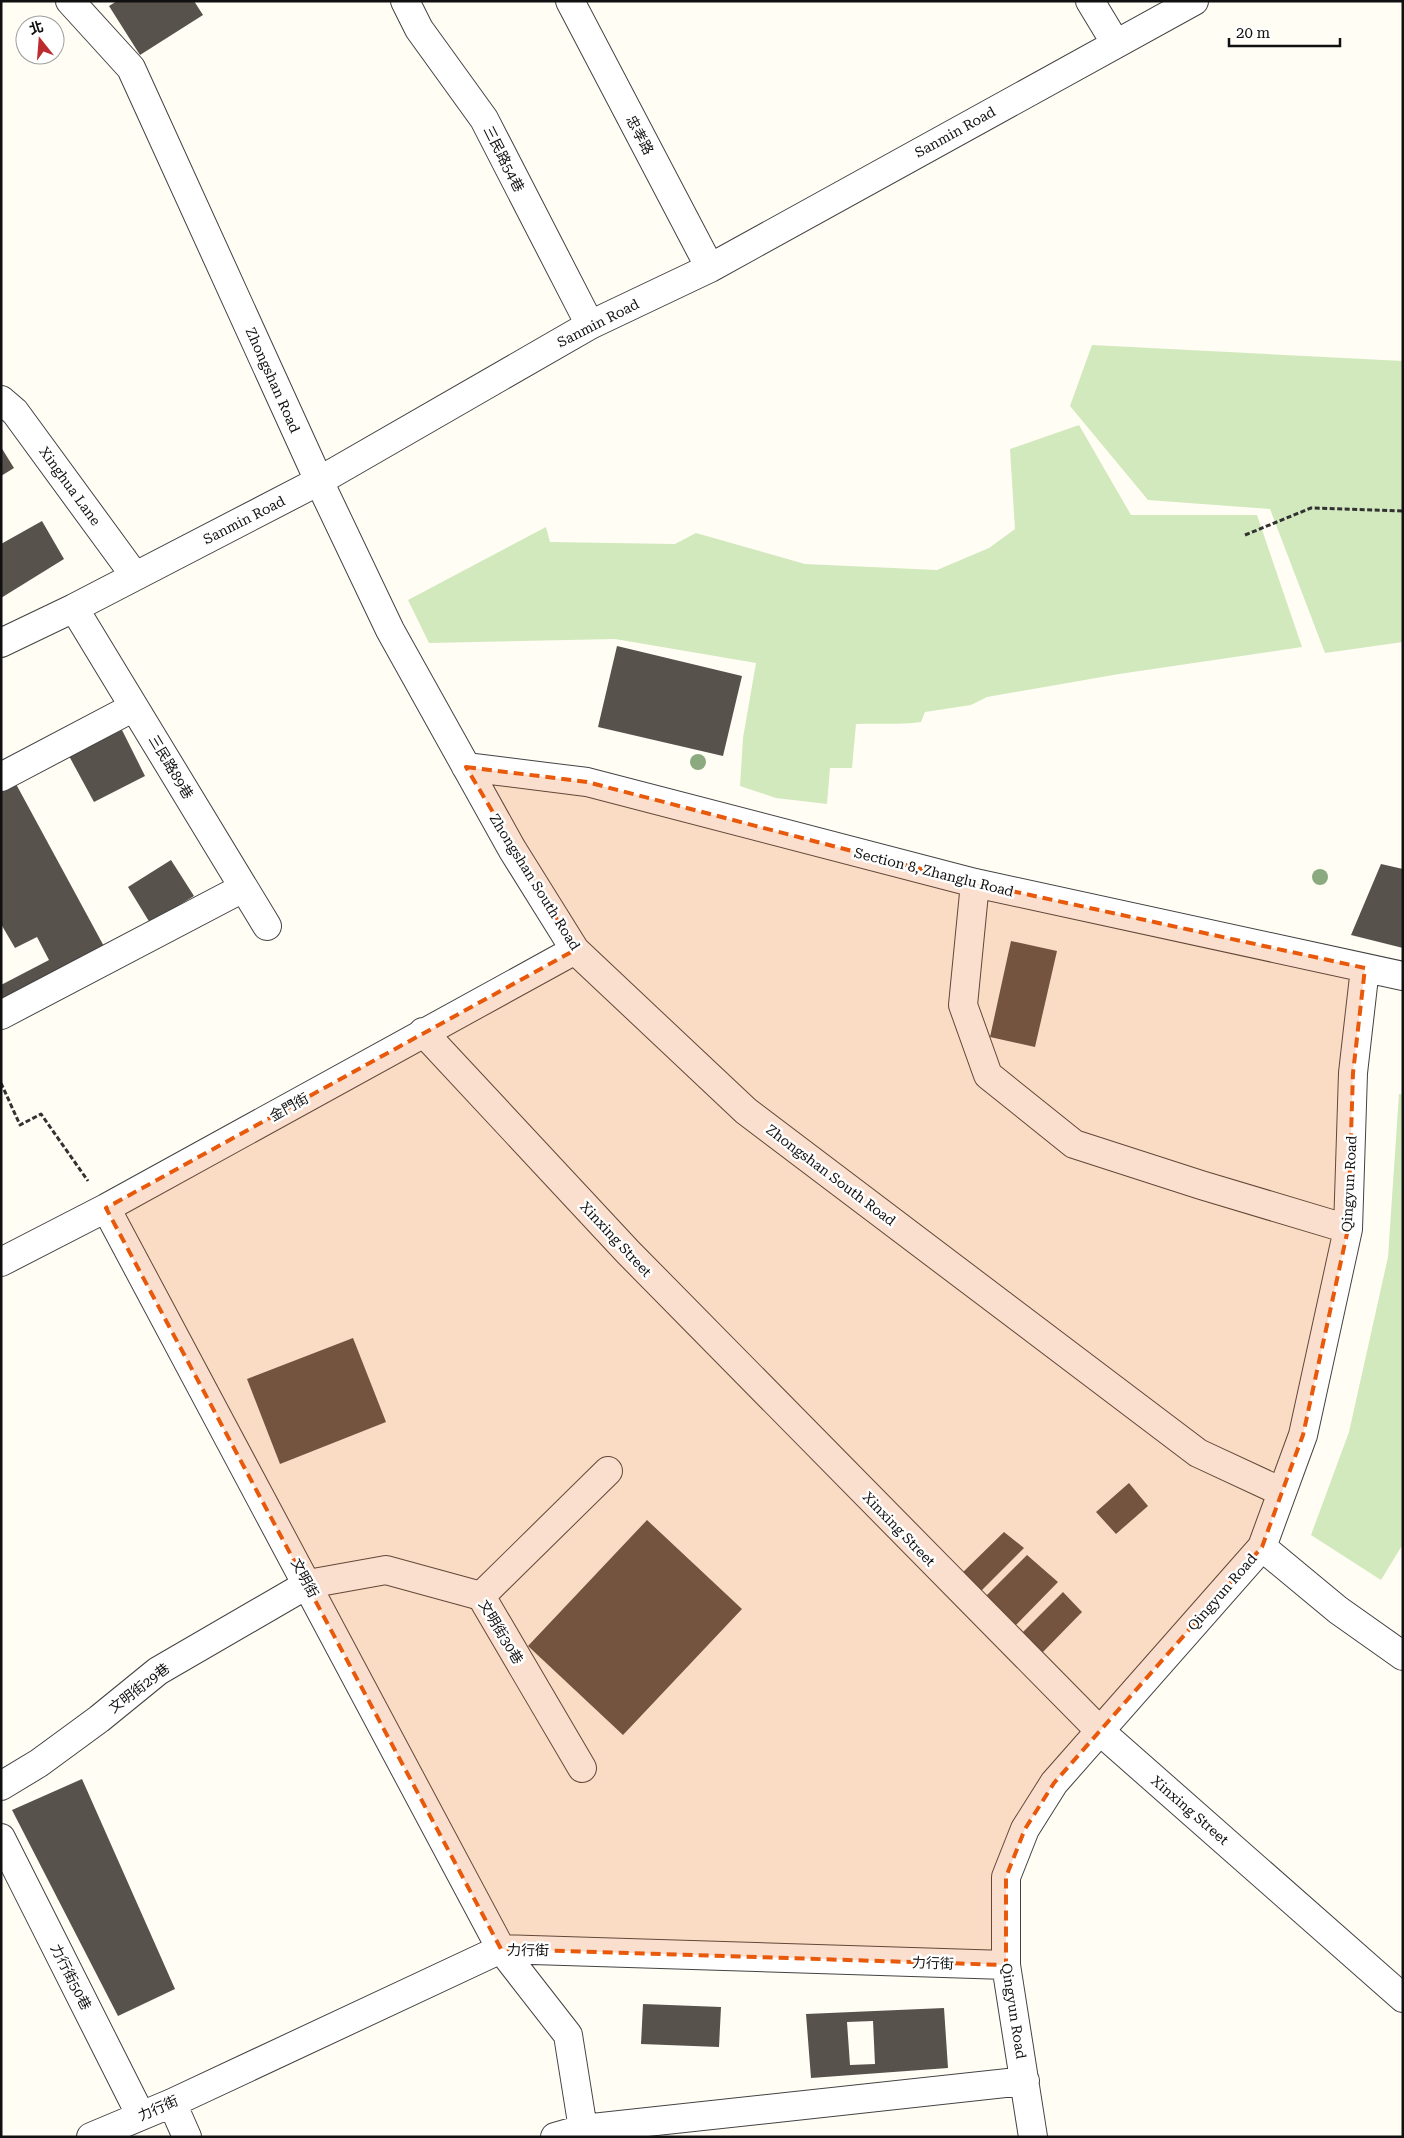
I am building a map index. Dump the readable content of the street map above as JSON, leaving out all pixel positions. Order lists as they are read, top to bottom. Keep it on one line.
{"streets":{"street":["Sanmin Road","忠孝路","三民路54巷","Zhongshan Road","Xinghua Lane","三民路89巷","Section 8, Zhanglu Road","Zhongshan South Road","金門街","Qingyun Road","Xinxing Street","文明街","文明街30巷","文明街29巷","力行街","力行街50巷"]},"crossings":[["Sanmin Road","忠孝路"],["Sanmin Road","三民路54巷"],["Sanmin Road","Zhongshan Road"],["Sanmin Road","Xinghua Lane"],["Sanmin Road","三民路89巷"],["Zhongshan Road","Section 8, Zhanglu Road"],["Zhongshan Road","Zhongshan South Road"],["Section 8, Zhanglu Road","Zhongshan South Road"],["Section 8, Zhanglu Road","Qingyun Road"],["Zhongshan South Road","金門街"],["Zhongshan South Road","Qingyun Road"],["金門街","Xinxing Street"],["金門街","文明街"],["Qingyun Road","Xinxing Street"],["Qingyun Road","力行街"],["文明街","文明街30巷"],["文明街","文明街29巷"],["文明街","力行街"],["文明街30巷","文明街29巷"],["力行街","力行街50巷"]],"scale_bar":"20 m","north":"top"}
